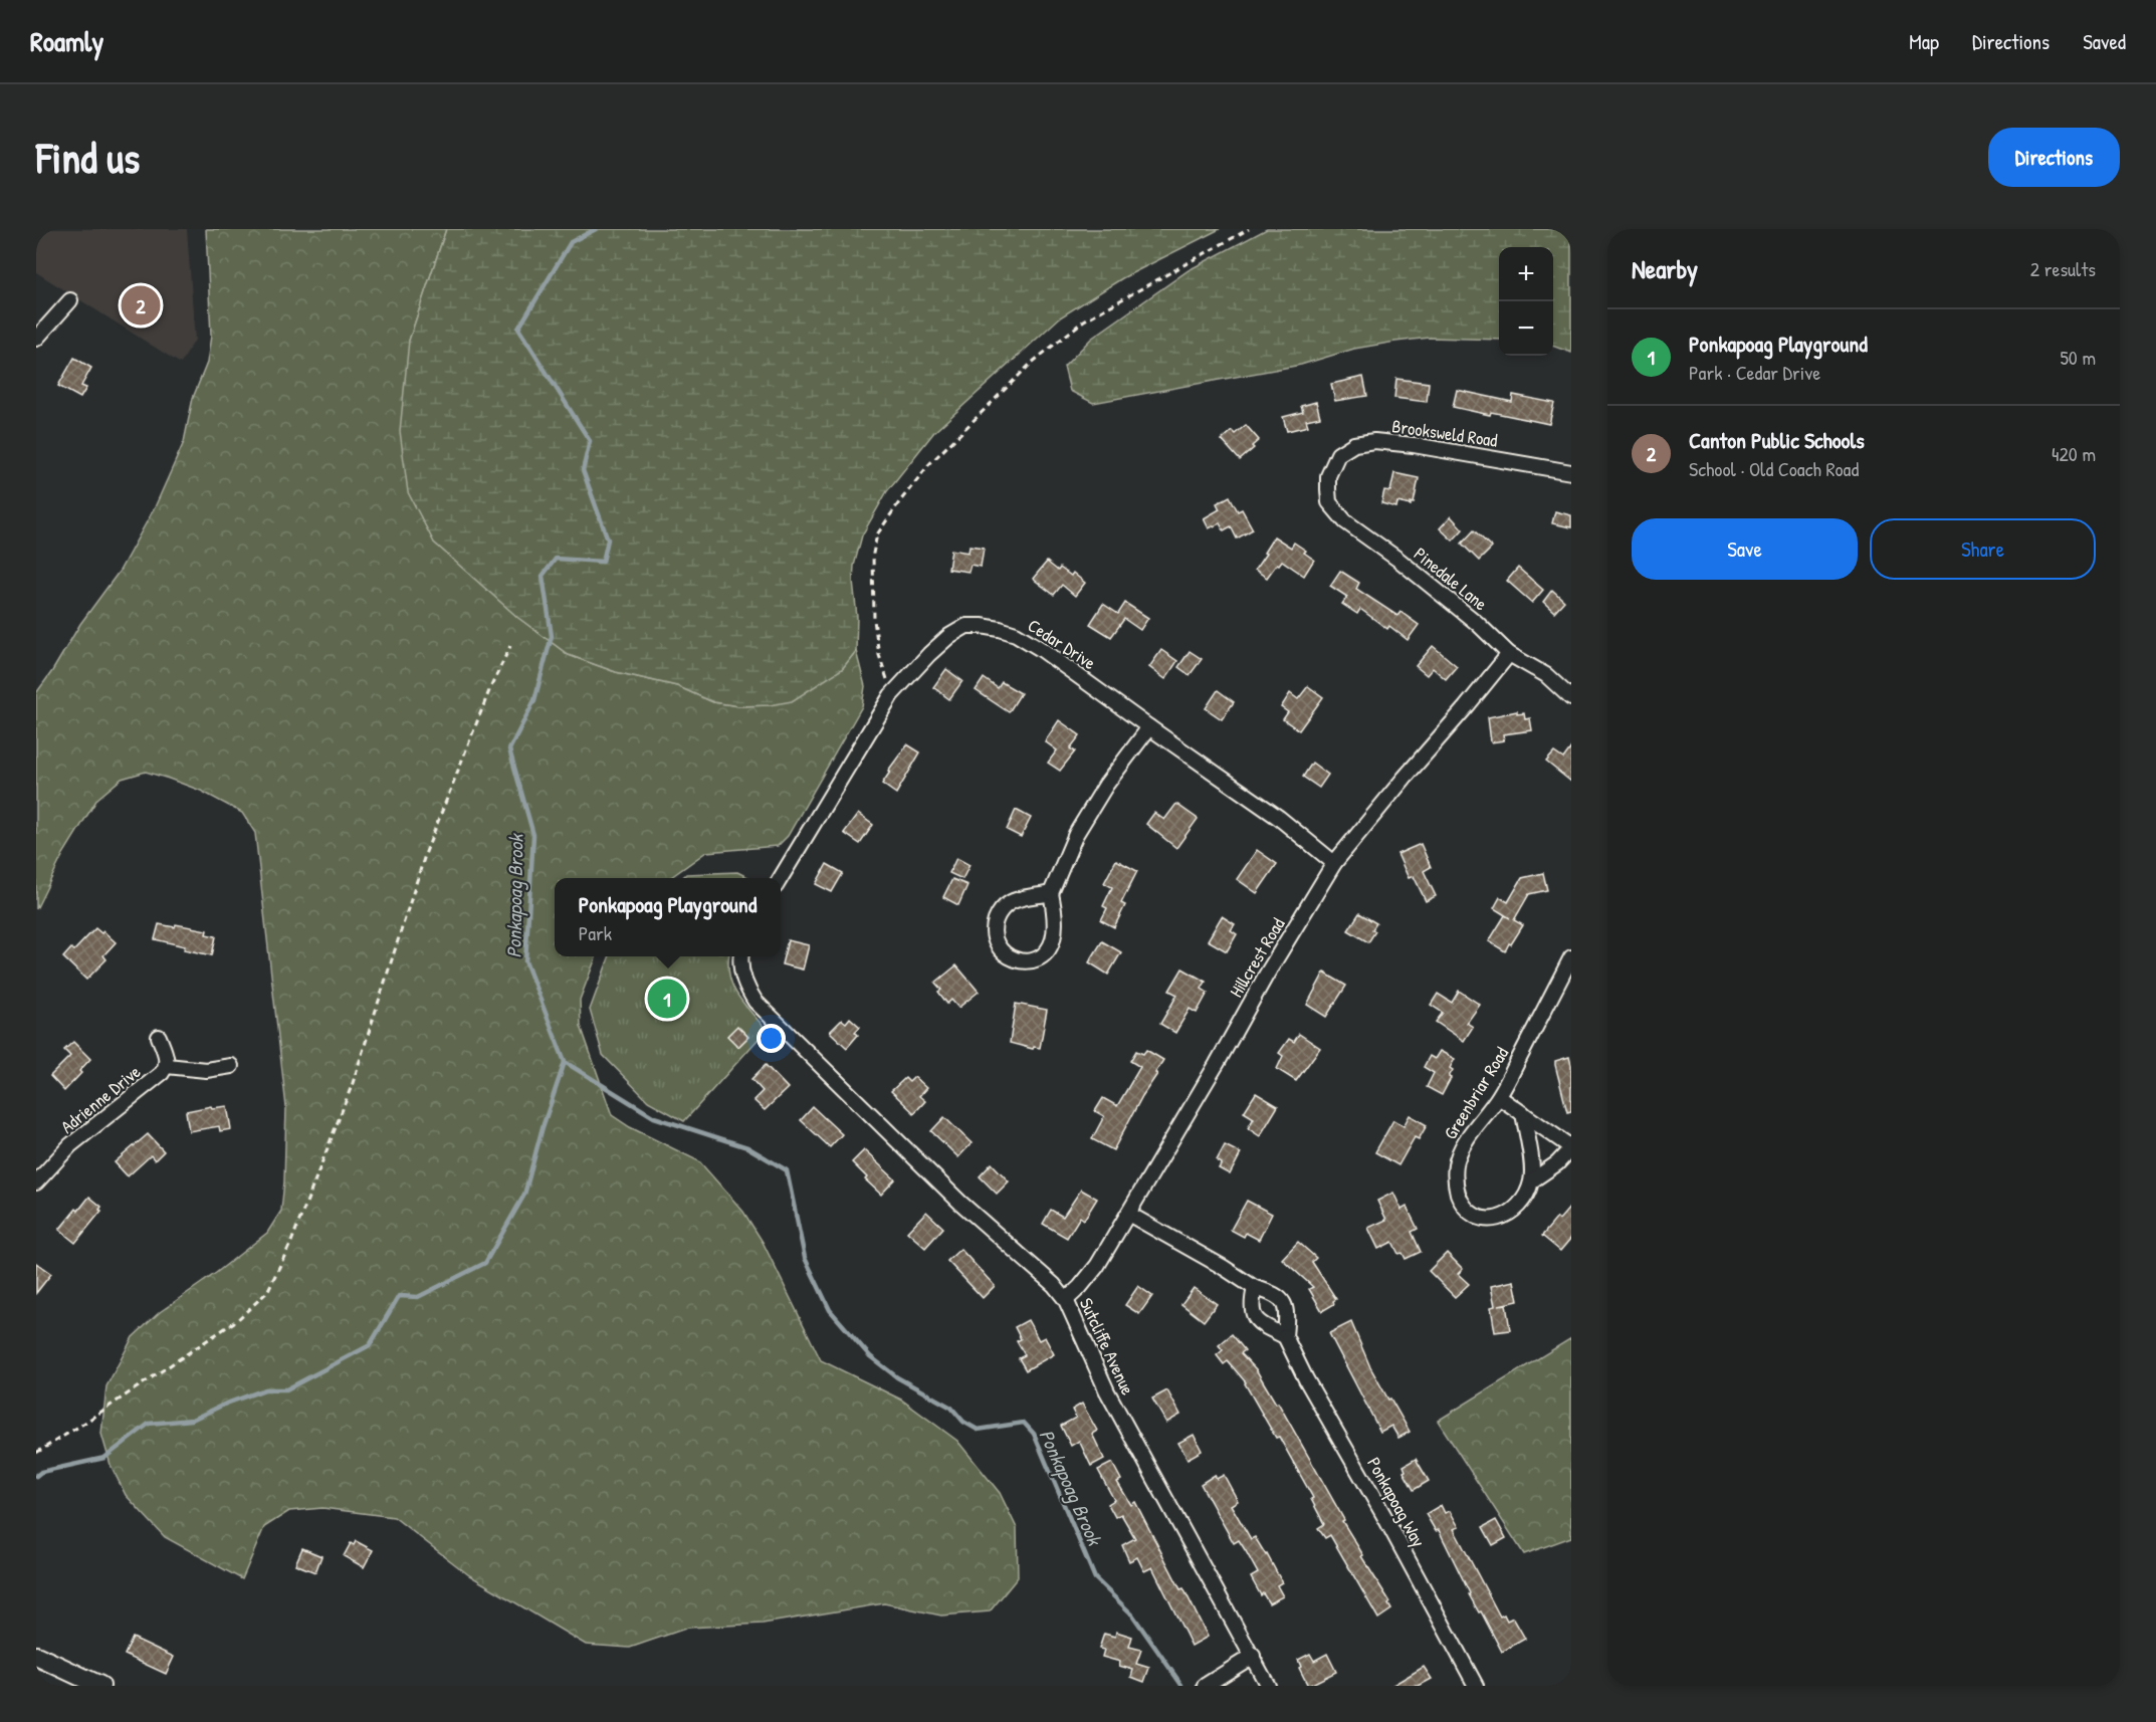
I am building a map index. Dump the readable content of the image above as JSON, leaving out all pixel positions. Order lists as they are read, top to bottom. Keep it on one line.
{"streets":{"street":["Brooksweld Road","Pinedale Lane","Cedar Drive","Hillcrest Road","Greenbriar Road","Adrienne Drive","Sutcliffe Avenue","Ponkapoag Way"]},"crossings":[["Brooksweld Road","Pinedale Lane"],["Pinedale Lane","Hillcrest Road"],["Cedar Drive","Hillcrest Road"],["Hillcrest Road","Sutcliffe Avenue"]],"water":["Ponkapoag Brook"],"page":{"header":"Roamly","nav":["Map","Directions","Saved"],"buttons":["Directions",["Save","Share"]],"title":"Find us","heading":["Nearby","2 results"],"map_buttons":["+","−"],"pins":["2","1"],"list":[{"mark":"1","name":"Ponkapoag Playground","note":"Park · Cedar Drive","value":"50 m"},{"mark":"2","name":"Canton Public Schools","note":"School · Old Coach Road","value":"420 m"}],"popup":["Ponkapoag Playground","Park"]}}
